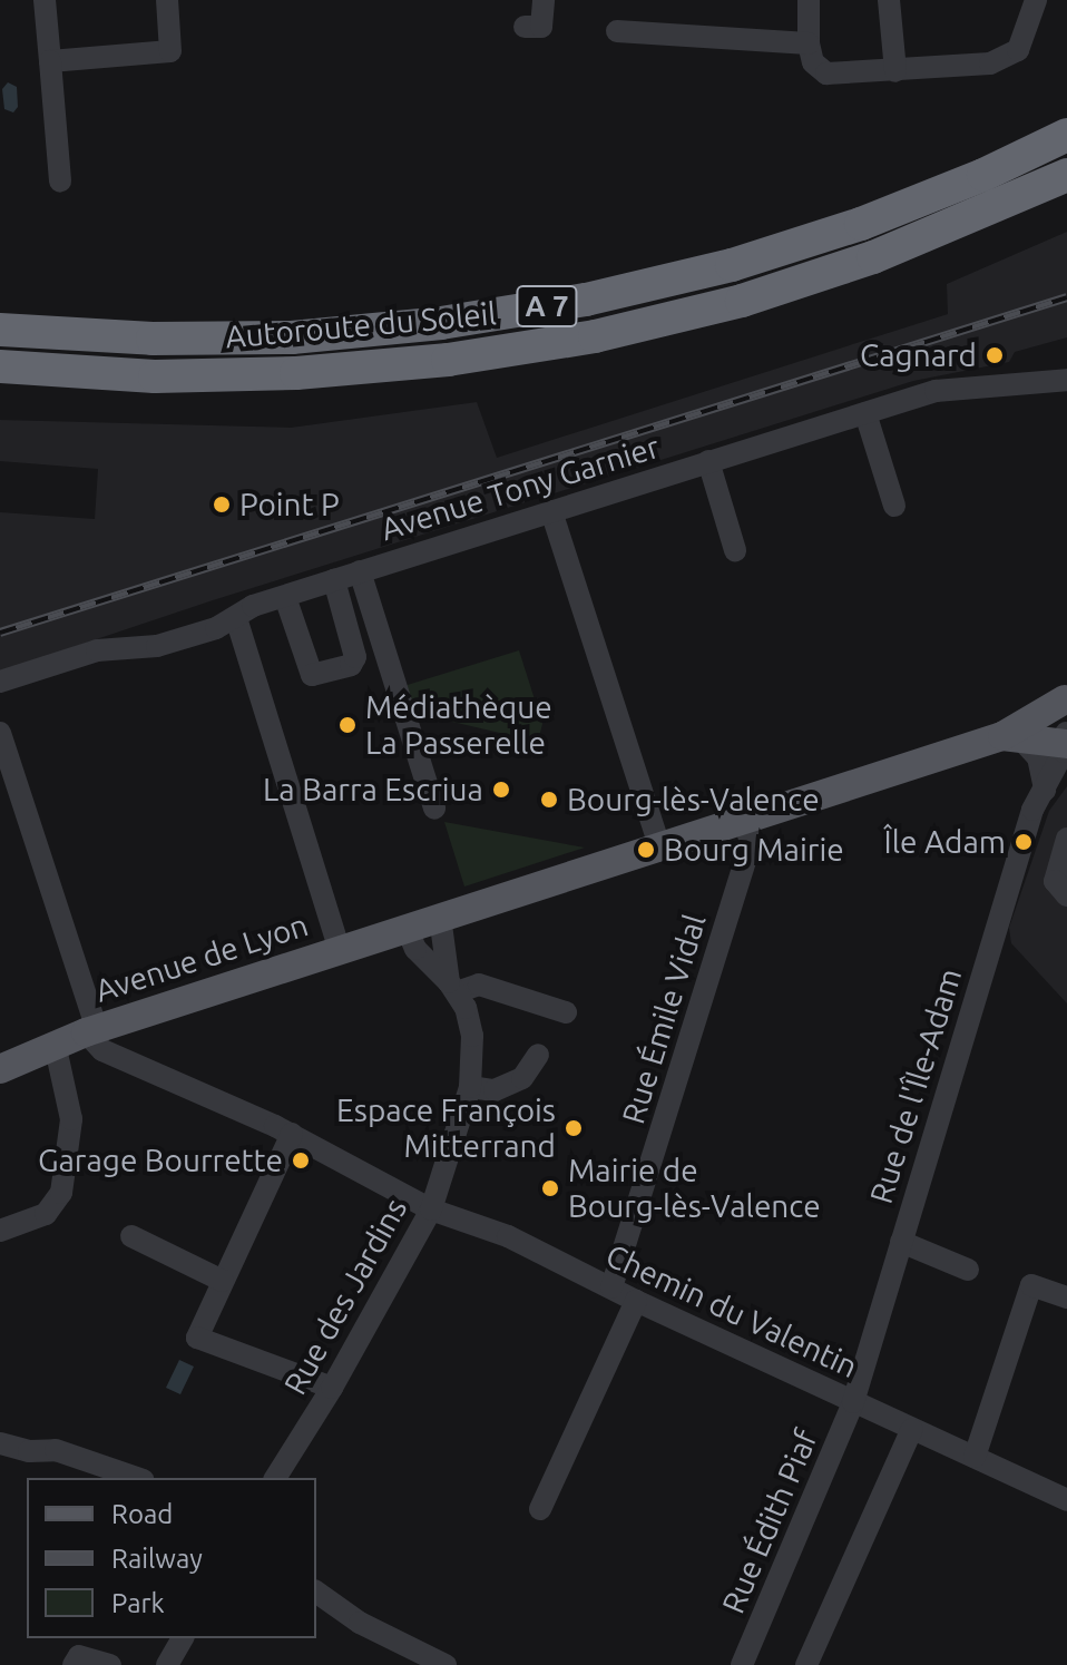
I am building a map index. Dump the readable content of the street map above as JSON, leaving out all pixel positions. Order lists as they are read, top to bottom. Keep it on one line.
{"streets":{"highway":["A 7","Autoroute du Soleil"],"main road":["Avenue de Lyon"],"street":["Avenue Tony Garnier","Rue Émile Vidal","Rue de l'Île-Adam","Rue des Jardins","Chemin du Valentin","Rue Édith Piaf"]},"crossings":[["Avenue de Lyon","Rue des Jardins"],["Avenue de Lyon","Chemin du Valentin"],["Rue Émile Vidal","Chemin du Valentin"],["Rue de l'Île-Adam","Chemin du Valentin"],["Rue de l'Île-Adam","Rue Édith Piaf"],["Rue des Jardins","Chemin du Valentin"],["Chemin du Valentin","Rue Édith Piaf"]],"places":["Cagnard","Point P","Médiathèque La Passerelle","La Barra Escriua","Bourg-lès-Valence","Île Adam","Bourg Mairie","Espace François Mitterrand","Garage Bourrette","Mairie de Bourg-lès-Valence"],"legend":["Road","Railway","Park"]}
